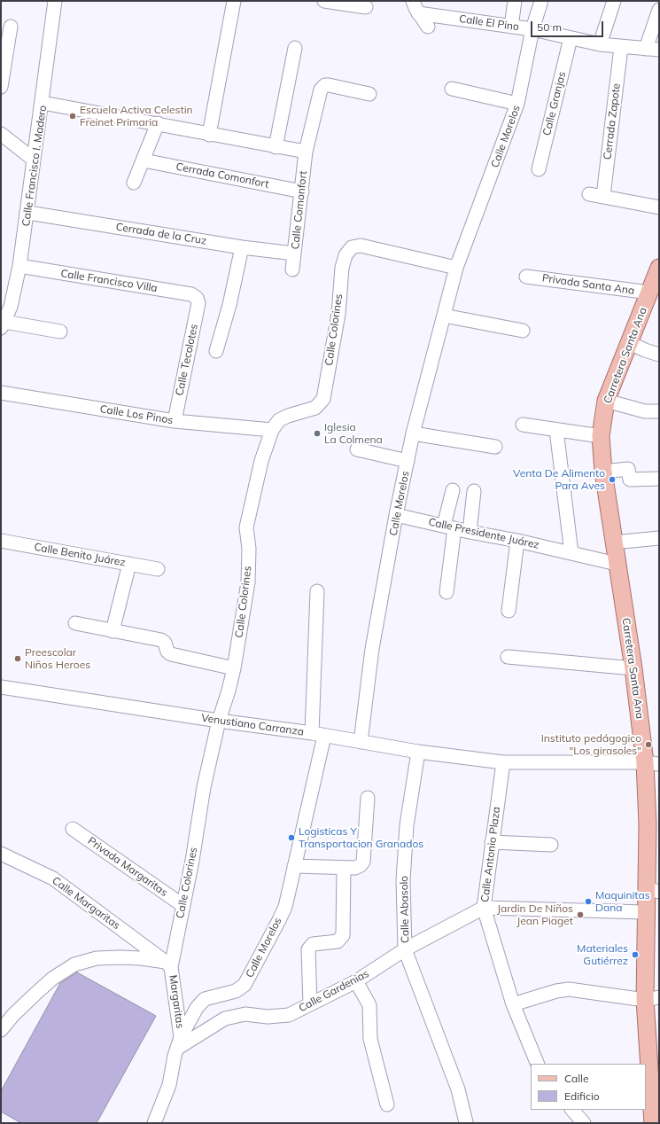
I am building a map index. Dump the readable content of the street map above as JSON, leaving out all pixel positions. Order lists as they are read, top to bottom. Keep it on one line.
{"streets":{"main road":["Carretera Santa Ana"],"street":["Calle El Pino","Calle Granjas","Cerrada Zapote","Calle Morelos","Calle Francisco I. Madero","Cerrada Comonfort","Calle Comonfort","Cerrada de la Cruz","Calle Francisco Villa","Privada Santa Ana","Calle Colorines","Calle Tecolotes","Calle Los Pinos","Calle Presidente Juárez","Calle Benito Juárez","Venustiano Carranza","Calle Antonio Plaza","Privada Margaritas","Calle Margaritas","Calle Abasolo","Calle Gardenias","Margaritas"]},"crossings":[["Calle El Pino","Calle Granjas"],["Calle El Pino","Cerrada Zapote"],["Calle El Pino","Calle Morelos"],["Calle Morelos","Calle Colorines"],["Calle Morelos","Calle Presidente Juárez"],["Calle Morelos","Venustiano Carranza"],["Calle Morelos","Calle Gardenias"],["Calle Morelos","Margaritas"],["Calle Francisco I. Madero","Cerrada de la Cruz"],["Calle Francisco I. Madero","Calle Francisco Villa"],["Cerrada Comonfort","Calle Comonfort"],["Calle Comonfort","Cerrada de la Cruz"],["Calle Francisco Villa","Calle Tecolotes"],["Privada Santa Ana","Carretera Santa Ana"],["Calle Colorines","Calle Los Pinos"],["Calle Colorines","Venustiano Carranza"],["Calle Colorines","Privada Margaritas"],["Calle Colorines","Calle Margaritas"],["Calle Colorines","Margaritas"],["Carretera Santa Ana","Calle Presidente Juárez"],["Carretera Santa Ana","Venustiano Carranza"],["Calle Tecolotes","Calle Los Pinos"],["Venustiano Carranza","Calle Antonio Plaza"],["Venustiano Carranza","Calle Abasolo"],["Calle Antonio Plaza","Calle Gardenias"],["Calle Margaritas","Margaritas"],["Calle Abasolo","Calle Gardenias"],["Calle Gardenias","Margaritas"]],"places":["Escuela Activa Celestin Freinet Primaria","Iglesia La Colmena","Venta De Alimento Para Aves","Preescolar Niños Heroes","Instituto pedágogico \"Los girasoles\"","Logisticas Y Transportacion Granados","Maquinitas Dana","Jardin De Niños Jean Piaget","Materiales Gutiérrez"],"legend":["Calle","Edificio"],"scale_bar":"50 m"}
